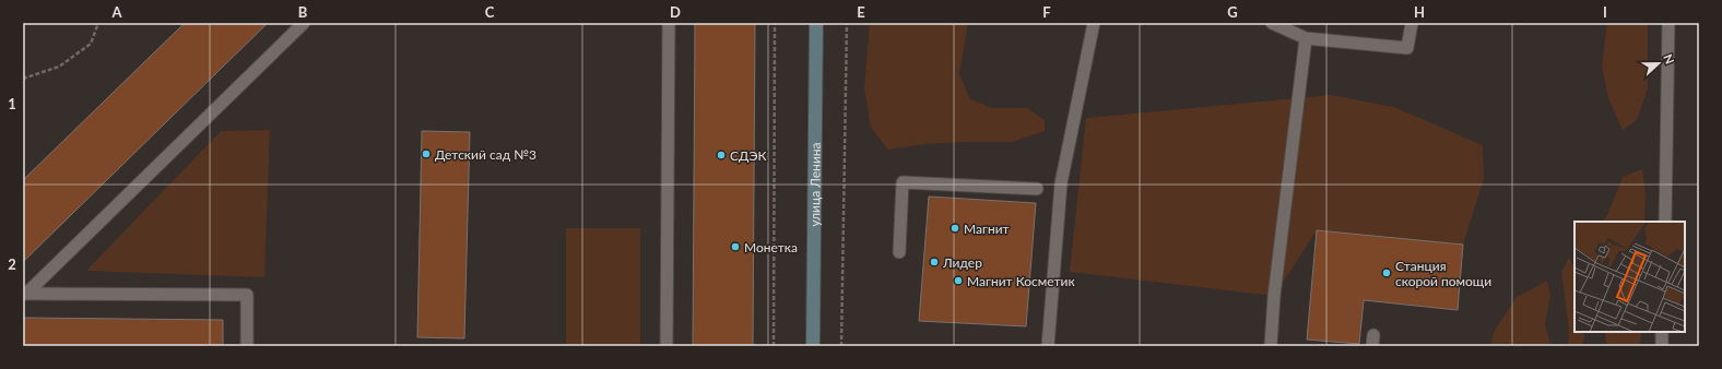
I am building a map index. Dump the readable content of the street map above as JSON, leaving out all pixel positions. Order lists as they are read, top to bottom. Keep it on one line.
{"streets":{"main road":["улица Ленина"]},"places":["Детский сад №3","СДЭК","Магнит","Монетка","Лидер","Станция скорой помощи","Магнит Косметик"],"north":"right","grid":{"columns":["A","B","C","D","E","F","G","H","I"],"rows":["1","2"]}}
